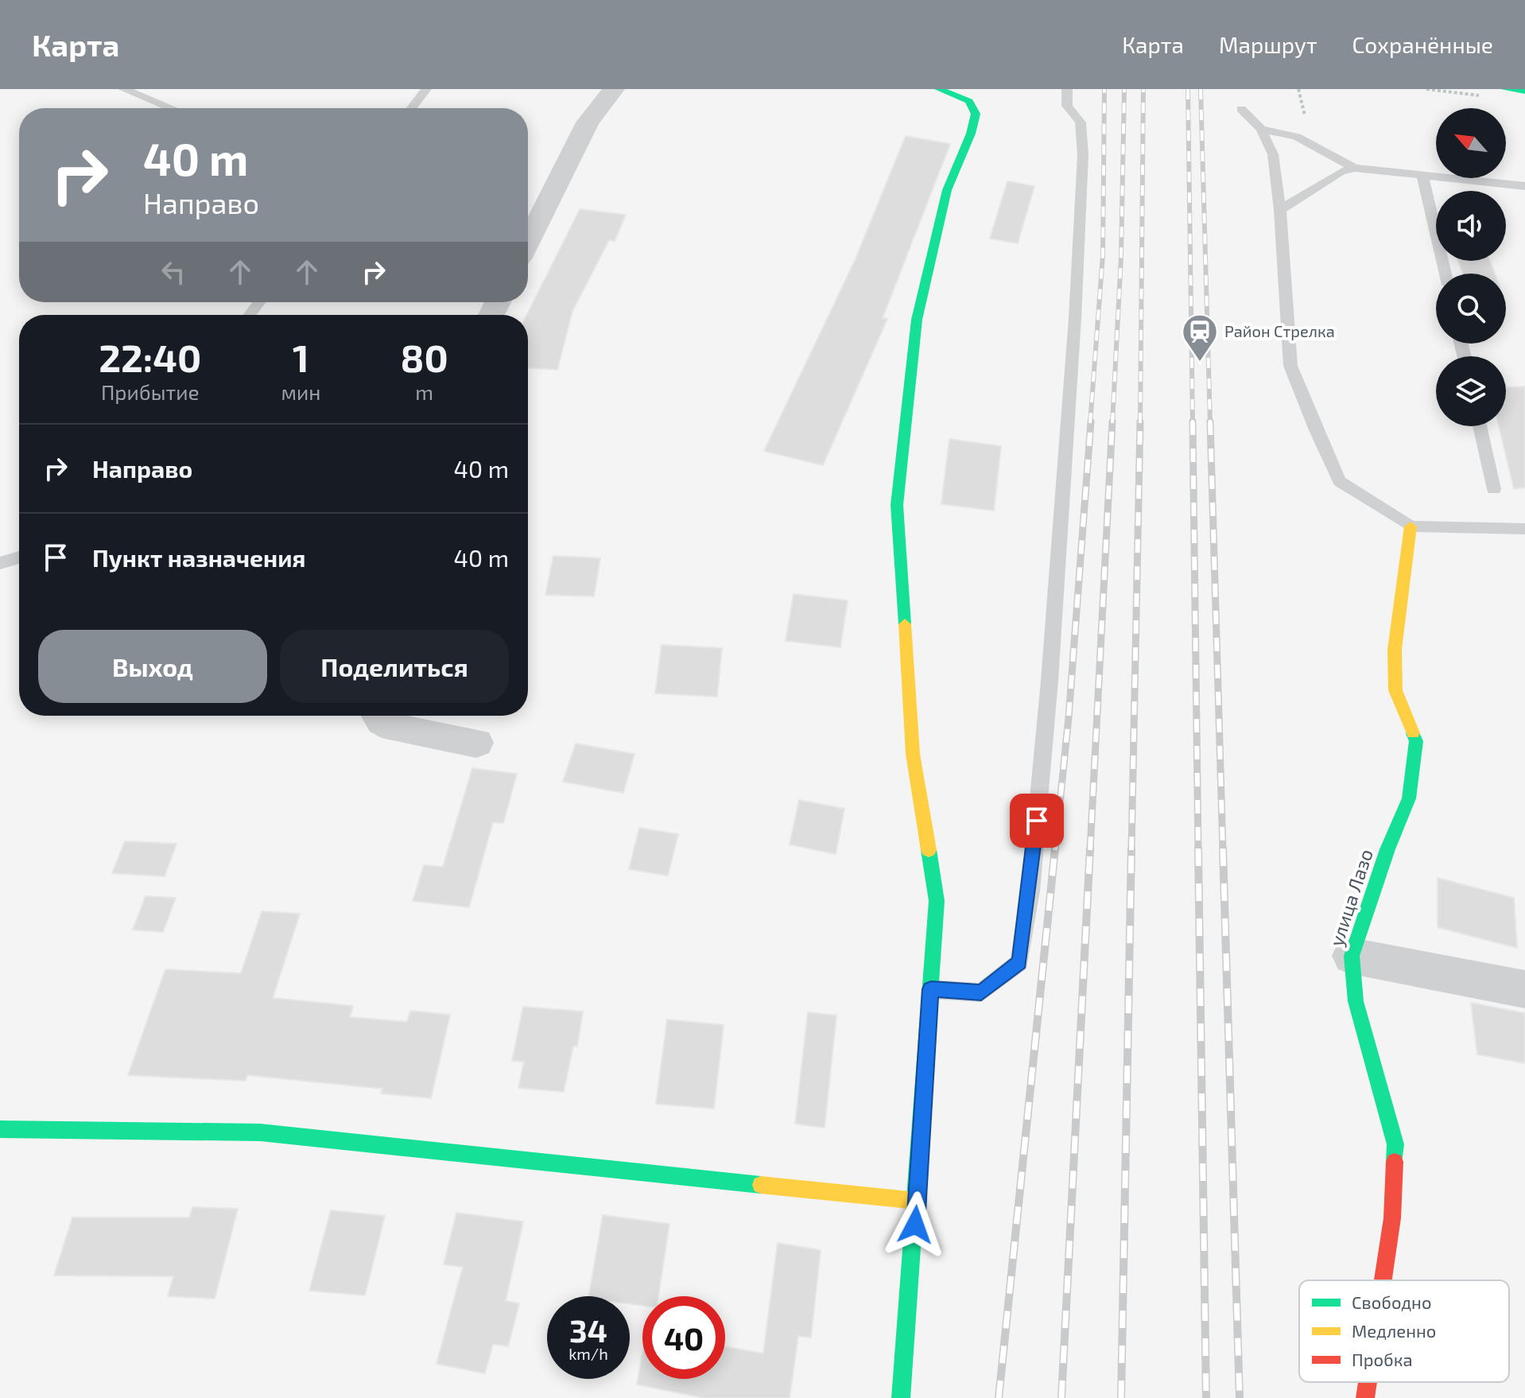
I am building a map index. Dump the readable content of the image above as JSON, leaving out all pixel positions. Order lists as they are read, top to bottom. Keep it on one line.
{"streets":{"street":["улица Лазо"]},"places":{"station":["Район Стрелка"]},"legend":["Свободно","Медленно","Пробка"],"north":"top left","page":{"header":"Карта","nav":["Карта","Маршрут","Сохранённые"],"turn":["40 m","Направо"],"eta":["22:40","Прибытие","1","мин","80","m"],"list":[{"name":"Направо","value":"40 m"},{"name":"Пункт назначения","value":"40 m"}],"buttons":["Выход","Поделиться"],"speed":"34 km/h","limit":"40"}}
